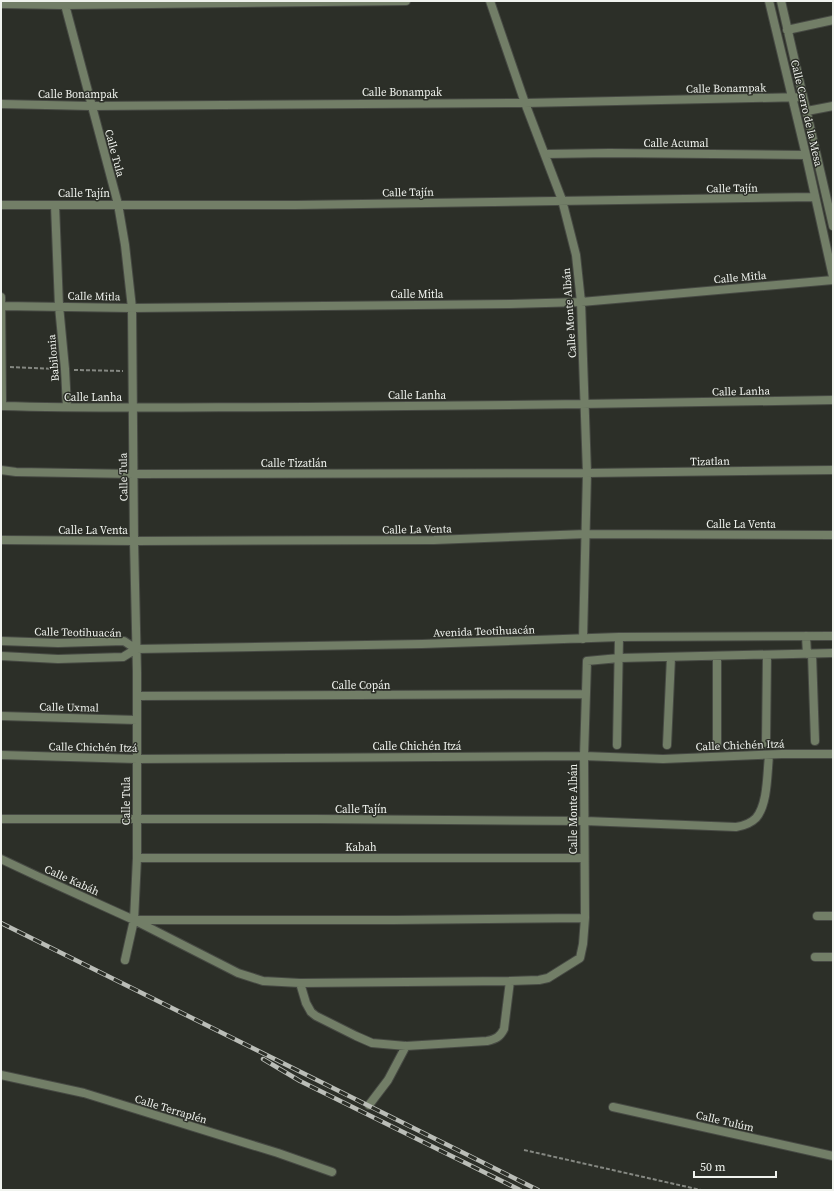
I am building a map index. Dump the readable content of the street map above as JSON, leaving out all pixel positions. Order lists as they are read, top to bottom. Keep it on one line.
{"streets":{"street":["Calle Bonampak","Calle Cerro de la Mesa","Calle Acumal","Calle Tula","Calle Tajín","Calle Mitla","Calle Monte Albán","Babilonia","Calle Lanha","Tizatlan","Calle Tizatlán","Calle La Venta","Avenida Teotihuacán","Calle Teotihuacán","Calle Copán","Calle Uxmal","Calle Chichén Itzá","Kabah","Calle Kabáh","Calle Terraplén","Calle Tulúm"]},"crossings":[["Calle Bonampak","Calle Cerro de la Mesa"],["Calle Bonampak","Calle Tula"],["Calle Bonampak","Calle Monte Albán"],["Calle Cerro de la Mesa","Calle Acumal"],["Calle Cerro de la Mesa","Calle Tajín"],["Calle Acumal","Calle Monte Albán"],["Calle Tula","Calle Tajín"],["Calle Tula","Calle Mitla"],["Calle Tula","Calle Lanha"],["Calle Tula","Calle Tizatlán"],["Calle Tula","Calle La Venta"],["Calle Tula","Avenida Teotihuacán"],["Calle Tula","Calle Teotihuacán"],["Calle Tula","Calle Copán"],["Calle Tula","Calle Uxmal"],["Calle Tula","Calle Chichén Itzá"],["Calle Tula","Kabah"],["Calle Tula","Calle Kabáh"],["Calle Tajín","Calle Monte Albán"],["Calle Tajín","Babilonia"],["Calle Tajín","Calle Chichén Itzá"],["Calle Mitla","Calle Monte Albán"],["Calle Mitla","Babilonia"],["Calle Monte Albán","Calle Lanha"],["Calle Monte Albán","Tizatlan"],["Calle Monte Albán","Calle Tizatlán"],["Calle Monte Albán","Calle La Venta"],["Calle Monte Albán","Avenida Teotihuacán"],["Calle Monte Albán","Calle Copán"],["Calle Monte Albán","Calle Chichén Itzá"],["Calle Monte Albán","Kabah"],["Calle Monte Albán","Calle Kabáh"],["Babilonia","Calle Lanha"],["Tizatlan","Calle Tizatlán"],["Avenida Teotihuacán","Calle Teotihuacán"]],"scale_bar":"50 m"}
